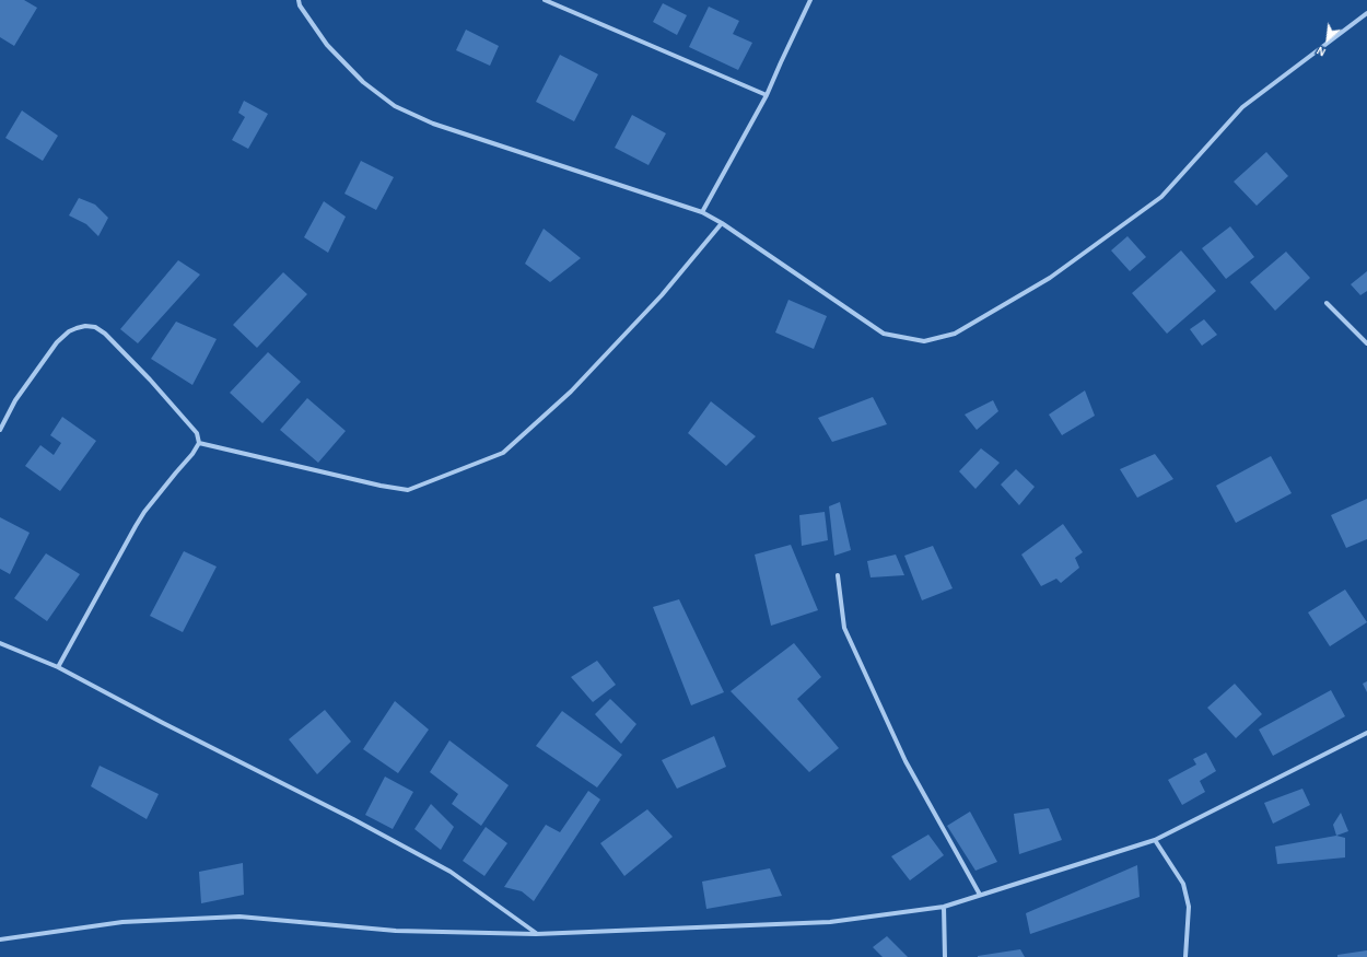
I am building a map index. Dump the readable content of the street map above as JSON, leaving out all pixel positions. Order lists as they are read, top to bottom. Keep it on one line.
{"north":"bottom left"}
